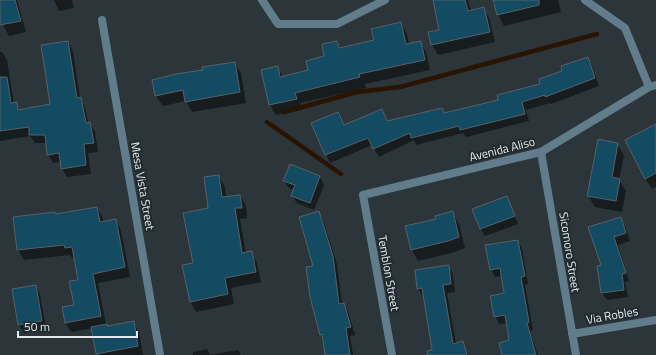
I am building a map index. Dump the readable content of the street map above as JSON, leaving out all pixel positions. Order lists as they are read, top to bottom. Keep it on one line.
{"streets":{"street":["Avenida Aliso","Mesa Vista Street","Sicomoro Street","Temblon Street","Via Robles"]},"crossings":[["Avenida Aliso","Sicomoro Street"],["Avenida Aliso","Temblon Street"],["Sicomoro Street","Via Robles"]],"scale_bar":"50 m"}
